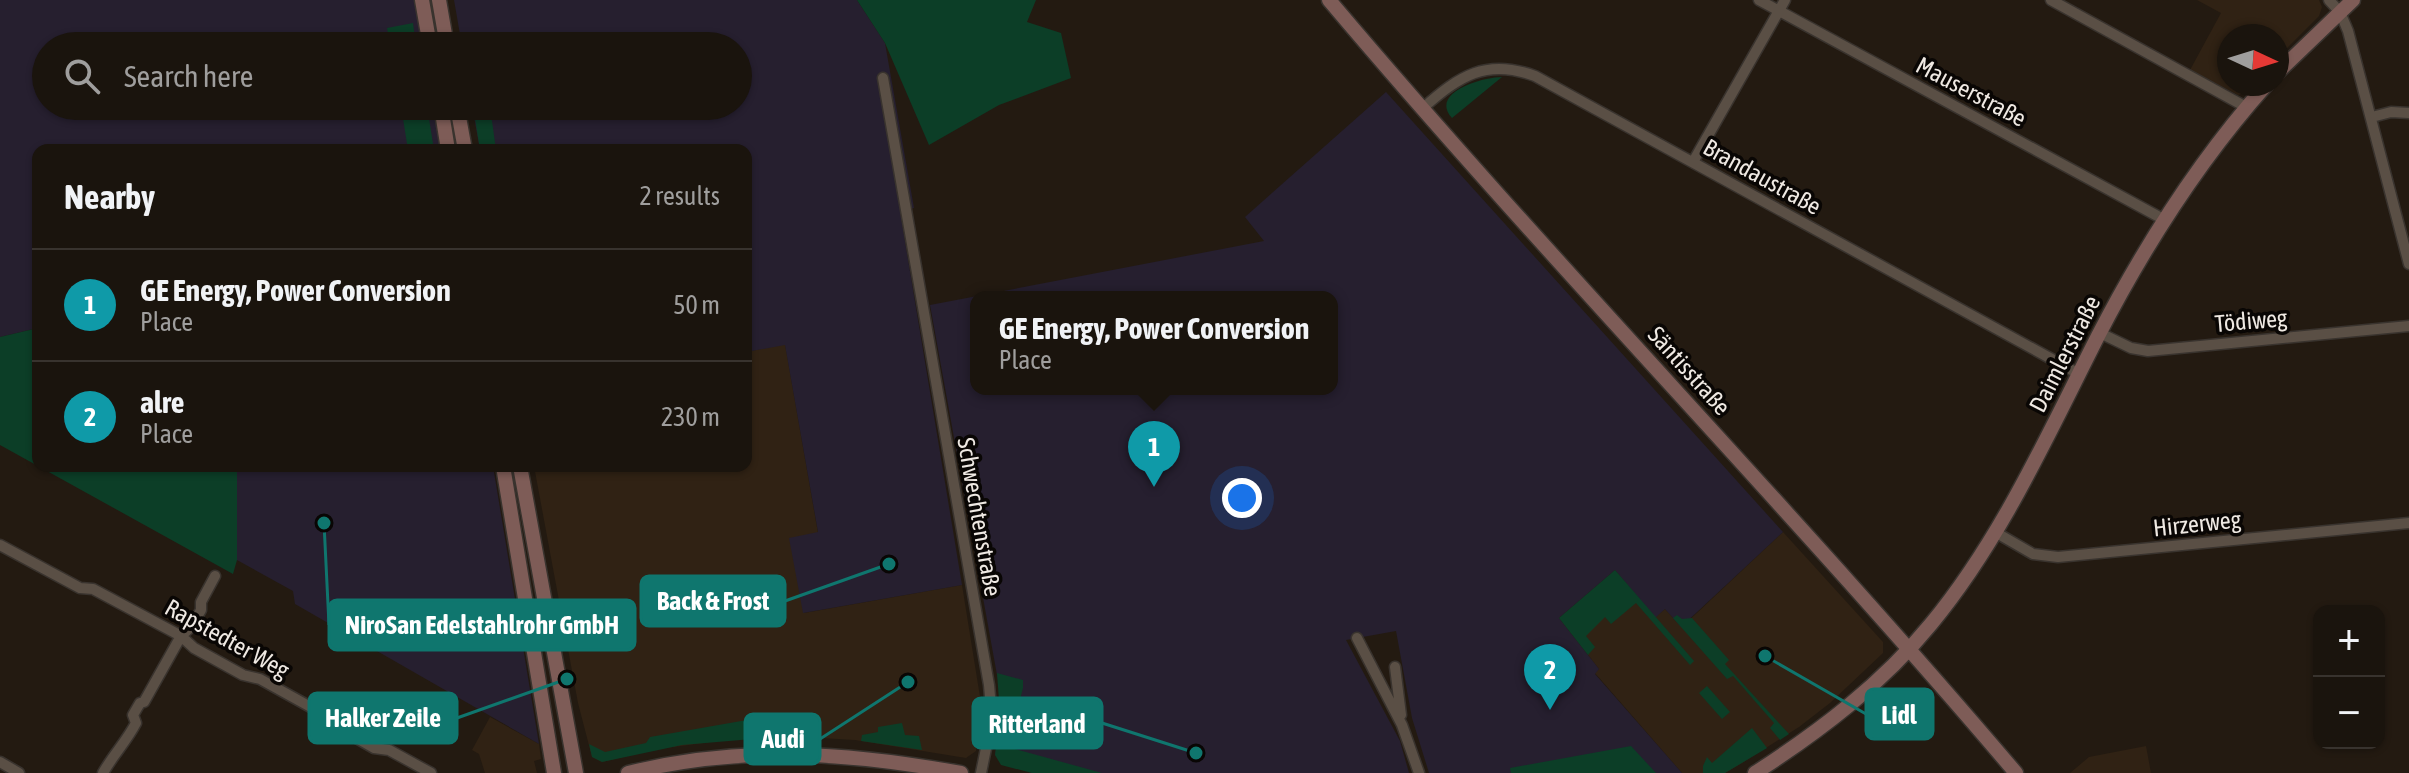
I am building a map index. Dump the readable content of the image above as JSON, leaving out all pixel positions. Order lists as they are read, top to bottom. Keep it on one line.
{"streets":{"street":["Mauserstraße","Brandaustraße","Tödiweg","Daimlerstraße","Säntisstraße","Schwechtenstraße","Hirzerweg","Rapstedter Weg"]},"crossings":[["Mauserstraße","Daimlerstraße"],["Brandaustraße","Daimlerstraße"],["Brandaustraße","Säntisstraße"],["Tödiweg","Daimlerstraße"],["Daimlerstraße","Säntisstraße"],["Daimlerstraße","Hirzerweg"]],"places":["NiroSan Edelstahlrohr GmbH","Back & Frost","Lidl","Halker Zeile","Audi","Ritterland"],"north":"right","page":{"search":"Search here","heading":["Nearby","2 results"],"list":[{"mark":"1","name":"GE Energy, Power Conversion","note":"Place","value":"50 m"},{"mark":"2","name":"alre","note":"Place","value":"230 m"}],"popup":["GE Energy, Power Conversion","Place"],"pins":["1","2"],"map_buttons":["+","−"]}}
